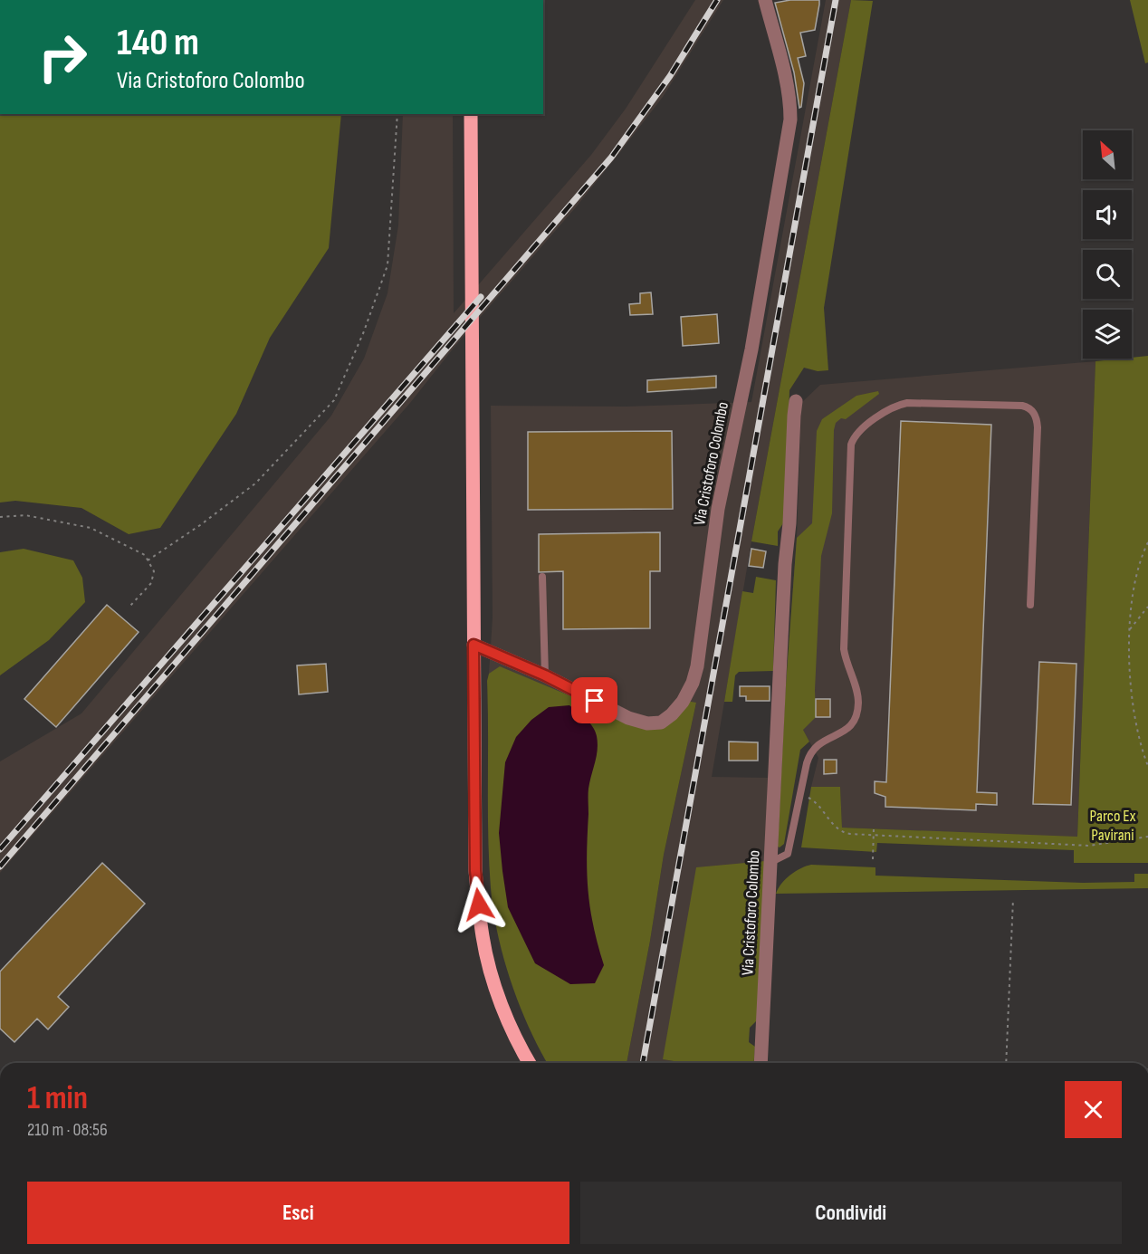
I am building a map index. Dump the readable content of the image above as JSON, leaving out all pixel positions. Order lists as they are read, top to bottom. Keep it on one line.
{"streets":{"street":["Via Cristoforo Colombo"]},"parks":["Parco Ex Pavirani"],"north":"top left","page":{"turn":["140 m","Via Cristoforo Colombo"],"heading":["1 min","210 m · 08:56"],"buttons":["Esci","Condividi"]}}
